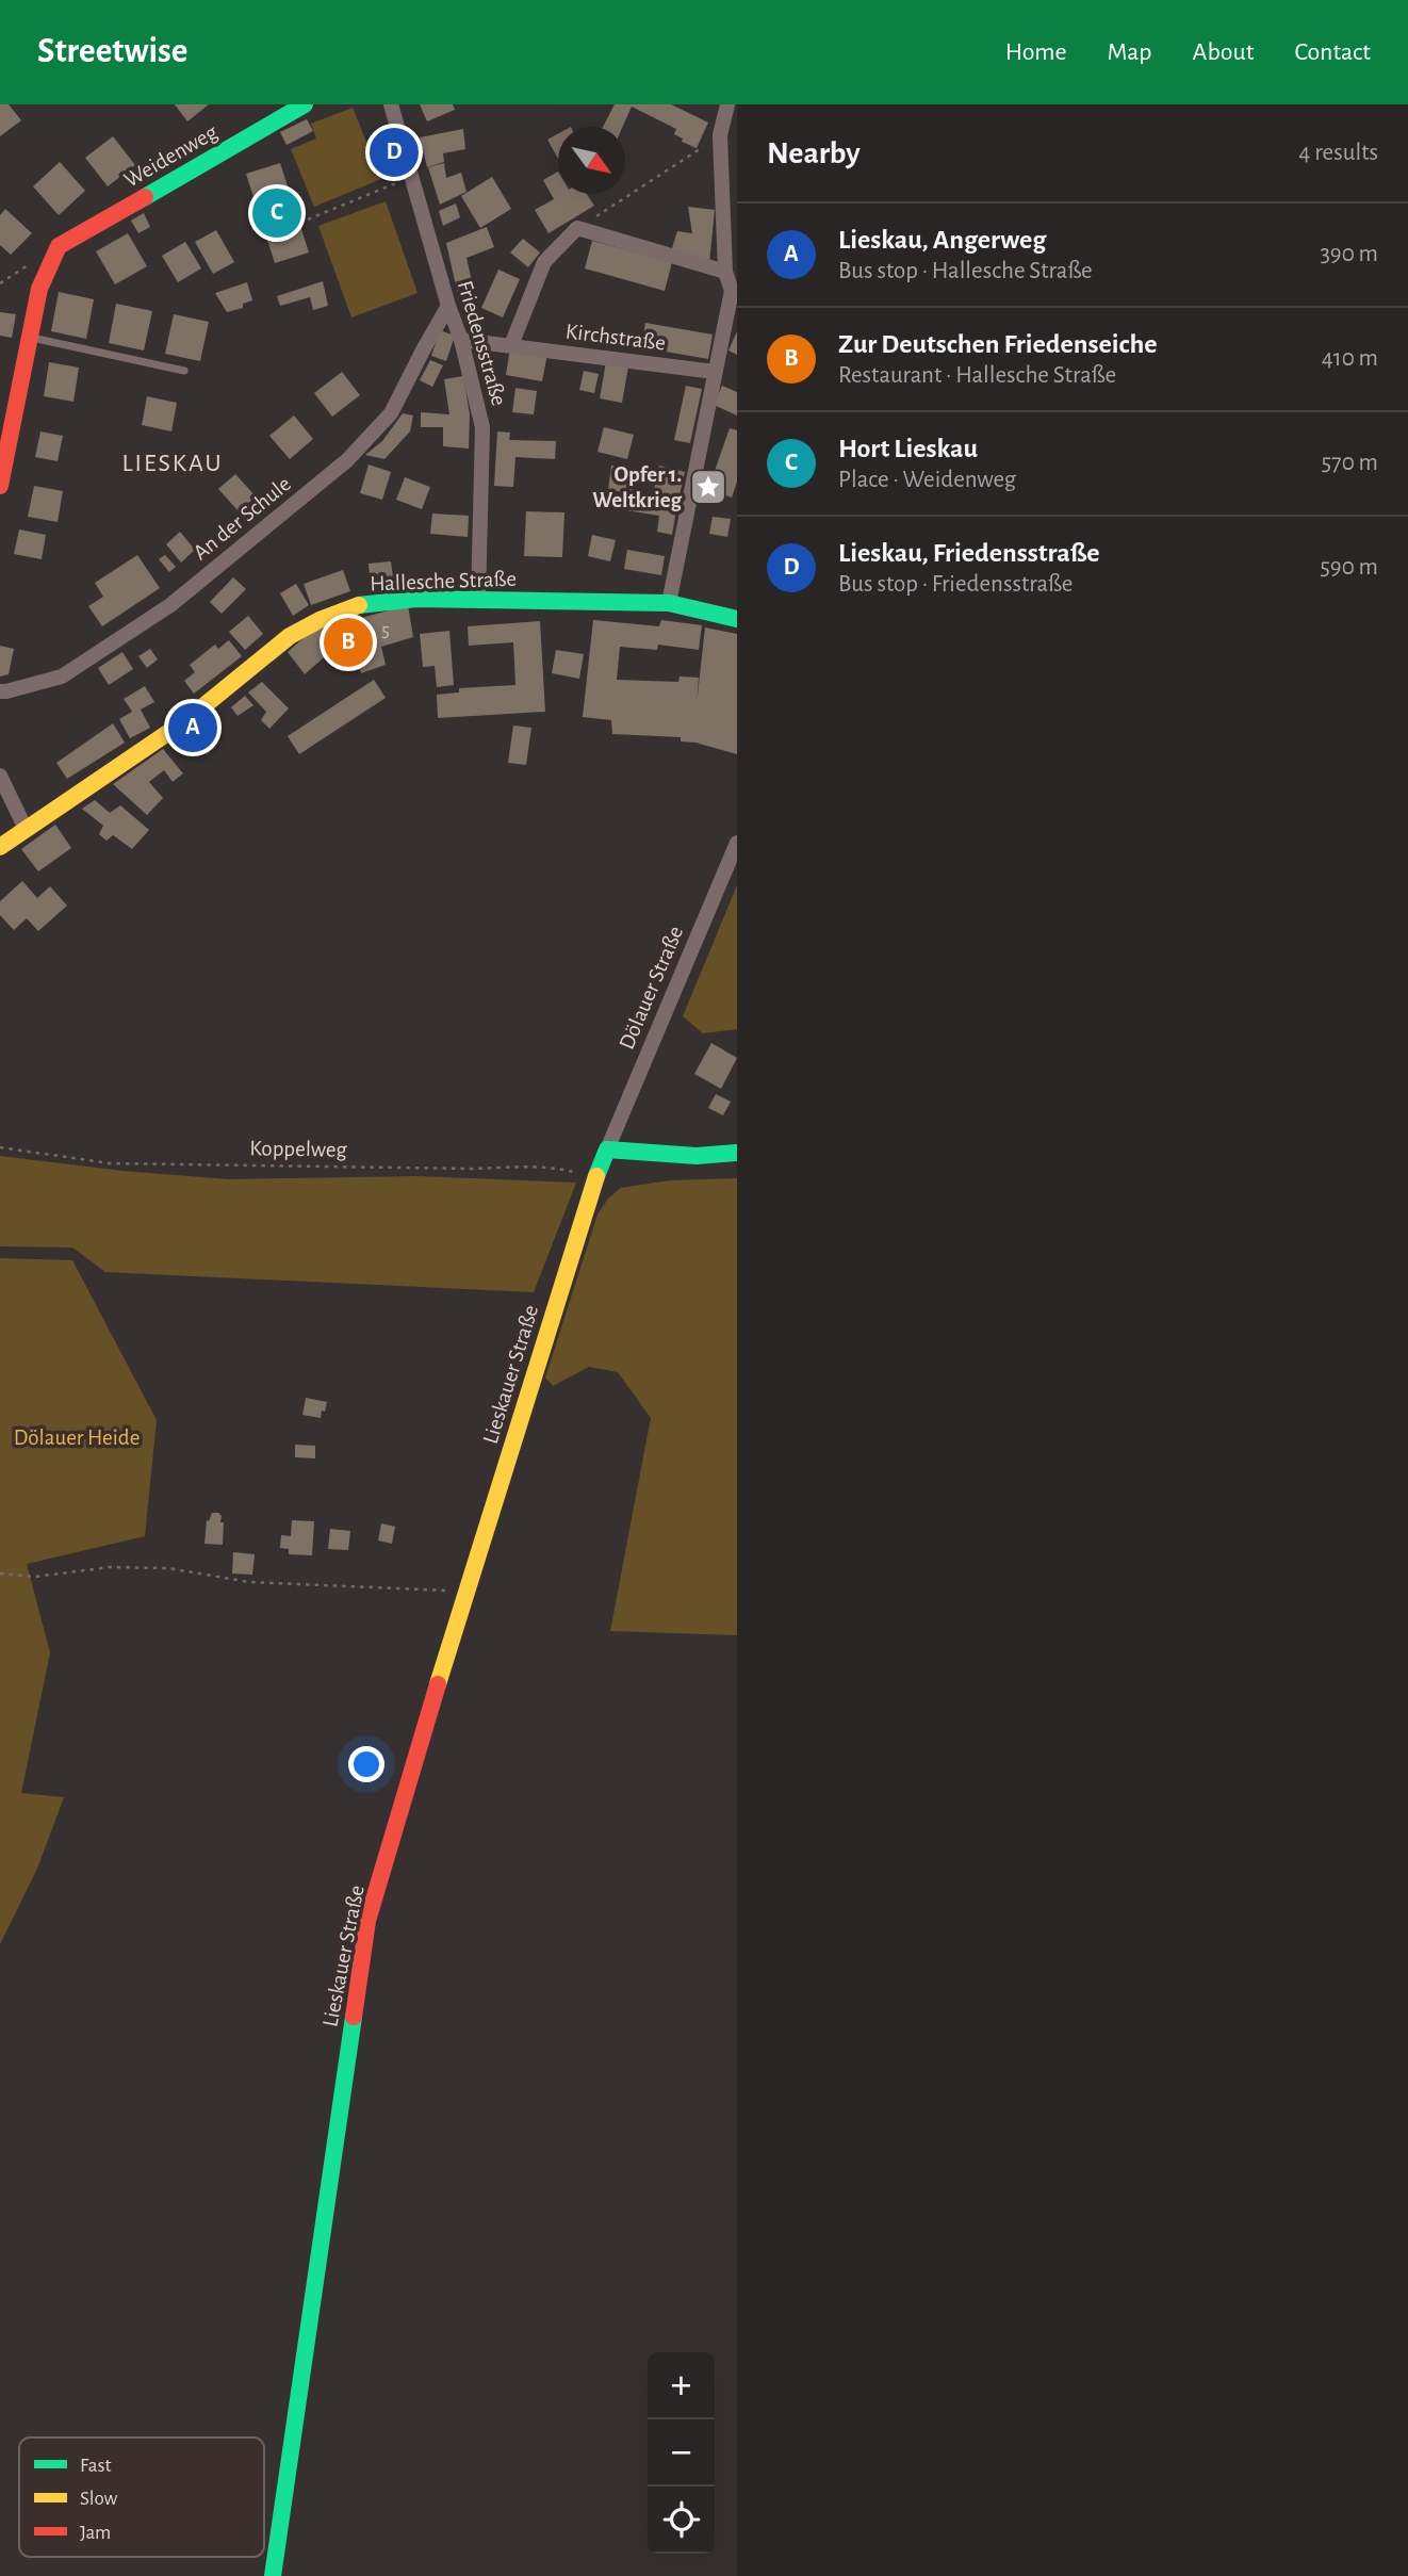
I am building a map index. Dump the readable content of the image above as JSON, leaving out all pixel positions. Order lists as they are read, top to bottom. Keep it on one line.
{"streets":{"street":["Weidenweg","Kirchstraße","Friedensstraße","An der Schule","Hallesche Straße","Dölauer Straße","Lieskauer Straße"],"path":["Koppelweg"]},"crossings":[["Kirchstraße","Friedensstraße"],["Friedensstraße","An der Schule"],["Friedensstraße","Hallesche Straße"],["Dölauer Straße","Lieskauer Straße"],["Koppelweg","Lieskauer Straße"]],"districts":["LIESKAU"],"parks":["Dölauer Heide"],"places":{"place":["Opfer 1. Weltkrieg"]},"house_numbers":["5"],"legend":["Fast","Slow","Jam"],"north":"bottom right","page":{"header":"Streetwise","nav":["Home","Map","About","Contact"],"heading":["Nearby","4 results"],"pins":["D","C","B","A"],"list":[{"mark":"A","name":"Lieskau, Angerweg","note":"Bus stop · Hallesche Straße","value":"390 m"},{"mark":"B","name":"Zur Deutschen Friedenseiche","note":"Restaurant · Hallesche Straße","value":"410 m"},{"mark":"C","name":"Hort Lieskau","note":"Place · Weidenweg","value":"570 m"},{"mark":"D","name":"Lieskau, Friedensstraße","note":"Bus stop · Friedensstraße","value":"590 m"}],"map_buttons":["+","−"]}}
